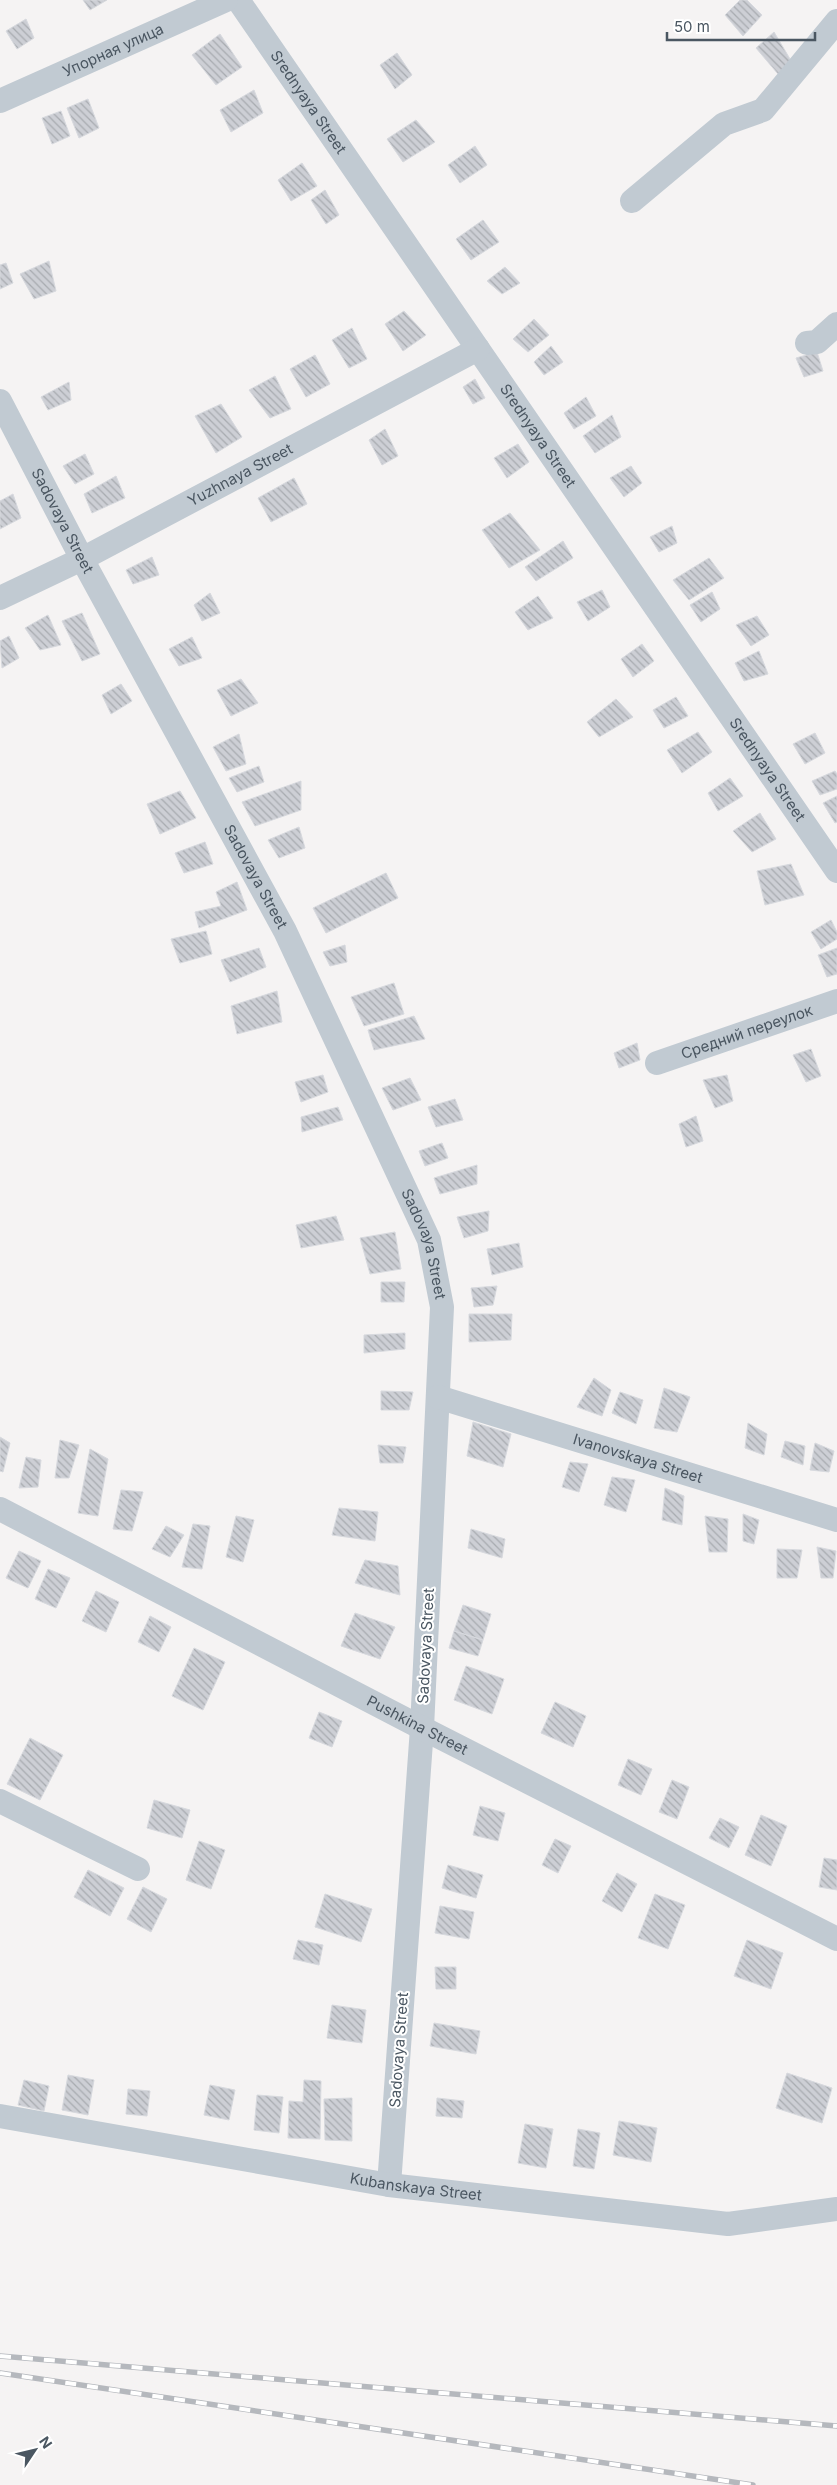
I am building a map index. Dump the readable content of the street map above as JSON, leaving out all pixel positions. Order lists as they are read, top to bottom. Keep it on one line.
{"streets":{"street":["Упорная улица","Srednyaya Street","Yuzhnaya Street","Sadovaya Street","Средний переулок","Ivanovskaya Street","Pushkina Street","Kubanskaya Street"]},"crossings":[["Srednyaya Street","Yuzhnaya Street"],["Yuzhnaya Street","Sadovaya Street"],["Sadovaya Street","Ivanovskaya Street"],["Sadovaya Street","Pushkina Street"],["Sadovaya Street","Kubanskaya Street"]],"scale_bar":"50 m","north":"top right"}
